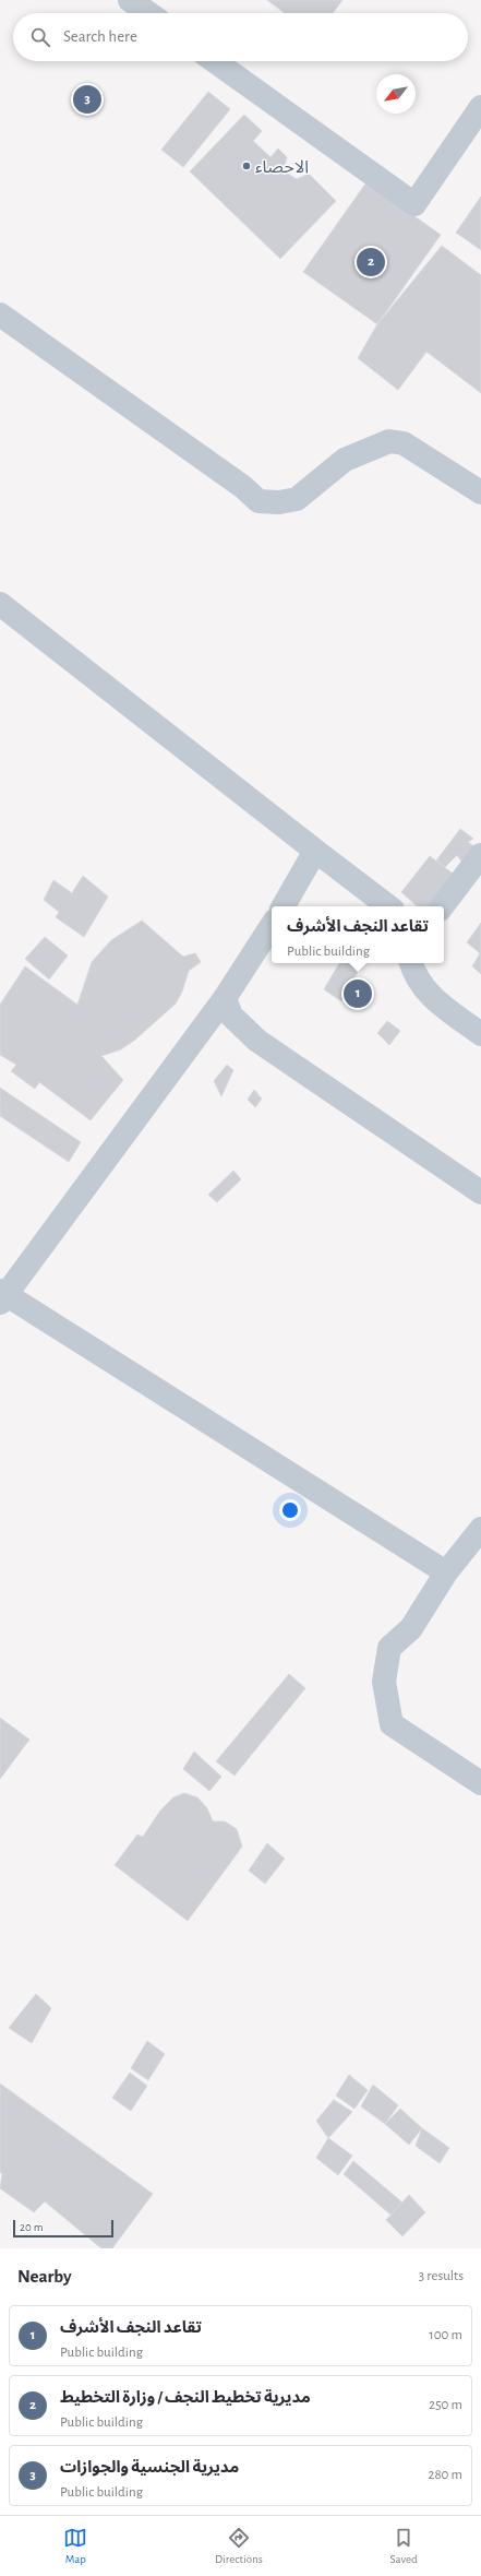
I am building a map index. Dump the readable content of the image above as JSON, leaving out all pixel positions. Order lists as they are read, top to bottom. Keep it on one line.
{"places":["الاحصاء"],"scale_bar":"20 m","north":"bottom left","page":{"search":"Search here","pins":["3","2","1"],"popup":["تقاعد النجف الأشرف","Public building"],"scale":"20 m","heading":["Nearby","3 results"],"list":[{"mark":"1","name":"تقاعد النجف الأشرف","note":"Public building","value":"100 m"},{"mark":"2","name":"مديرية تخطيط النجف / وزارة التخطيط","note":"Public building","value":"250 m"},{"mark":"3","name":"مديرية الجنسية والجوازات","note":"Public building","value":"280 m"}],"nav":["Map","Directions","Saved"]}}
